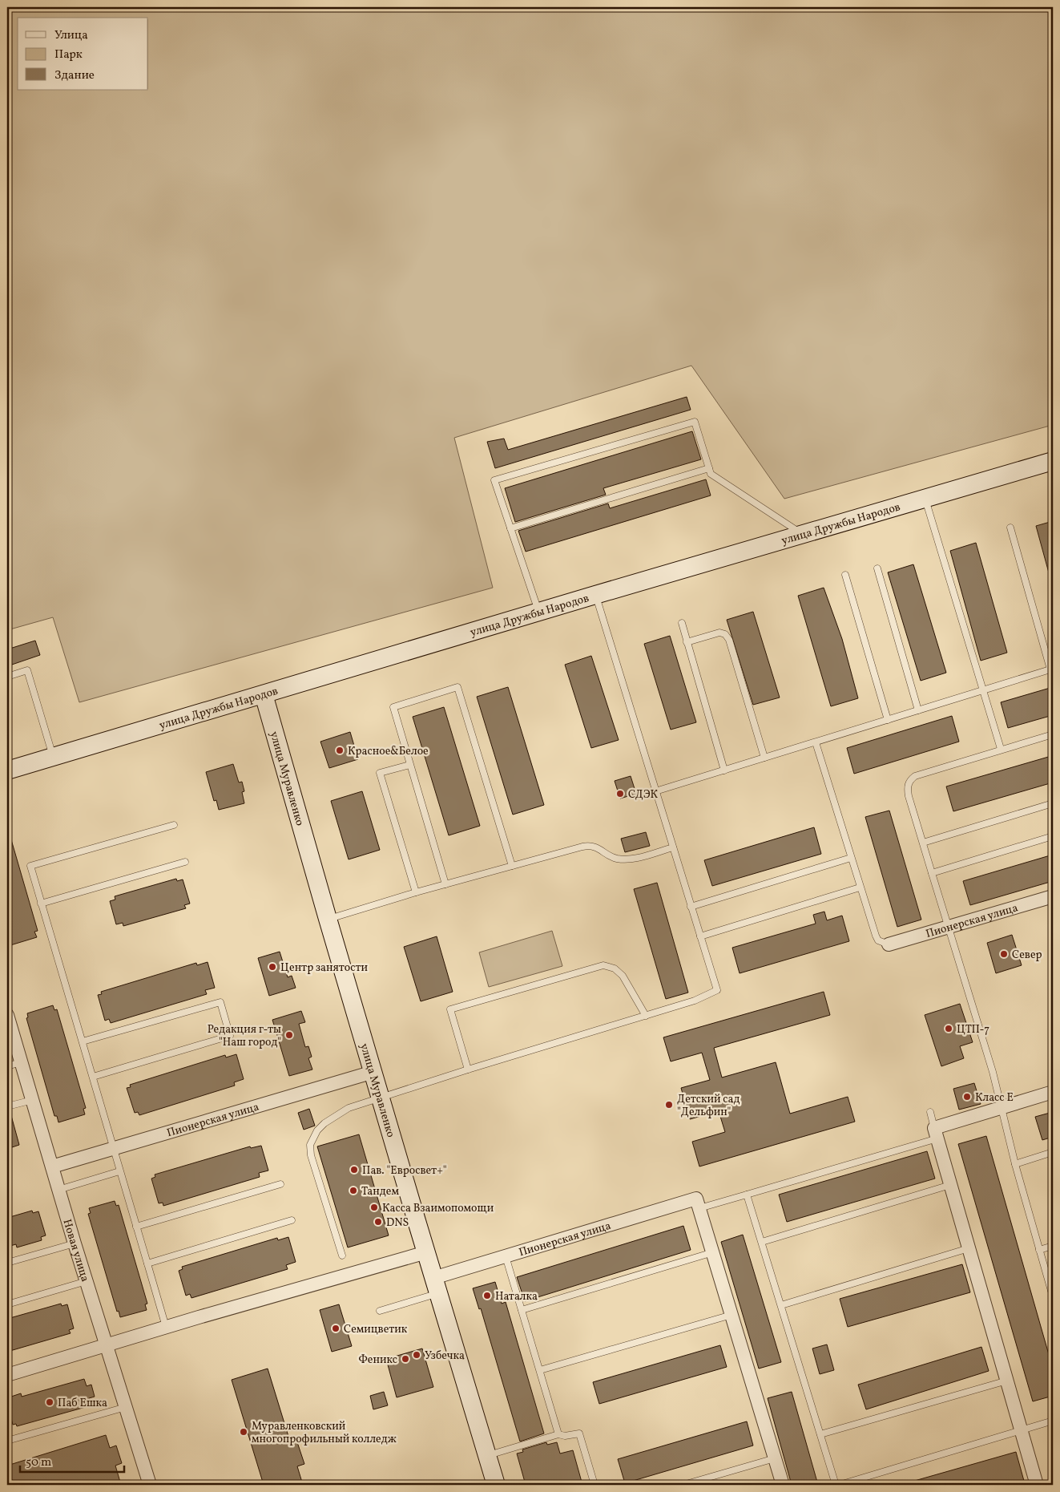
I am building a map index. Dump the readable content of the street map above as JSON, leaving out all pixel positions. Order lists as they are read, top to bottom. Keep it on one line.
{"streets":{"street":["улица Дружбы Народов","улица Муравленко","Пионерская улица","Новая улица"]},"crossings":[["улица Дружбы Народов","улица Муравленко"],["улица Муравленко","Пионерская улица"],["Пионерская улица","Новая улица"]],"places":["Красное&Белое","СДЭК","Север","Центр занятости","ЦТП-7","Редакция г-ты \"Наш город\"","Класс Е","Детский сад \"Дельфин\"","Пав. \"Евросвет+\"","Тандем","Касса Взаимопомощи","DNS","Наталка","Семицветик","Узбечка","Феникс","Паб Ешка","Муравленковский многопрофильный колледж"],"legend":["Улица","Парк","Здание"],"scale_bar":"50 m"}
